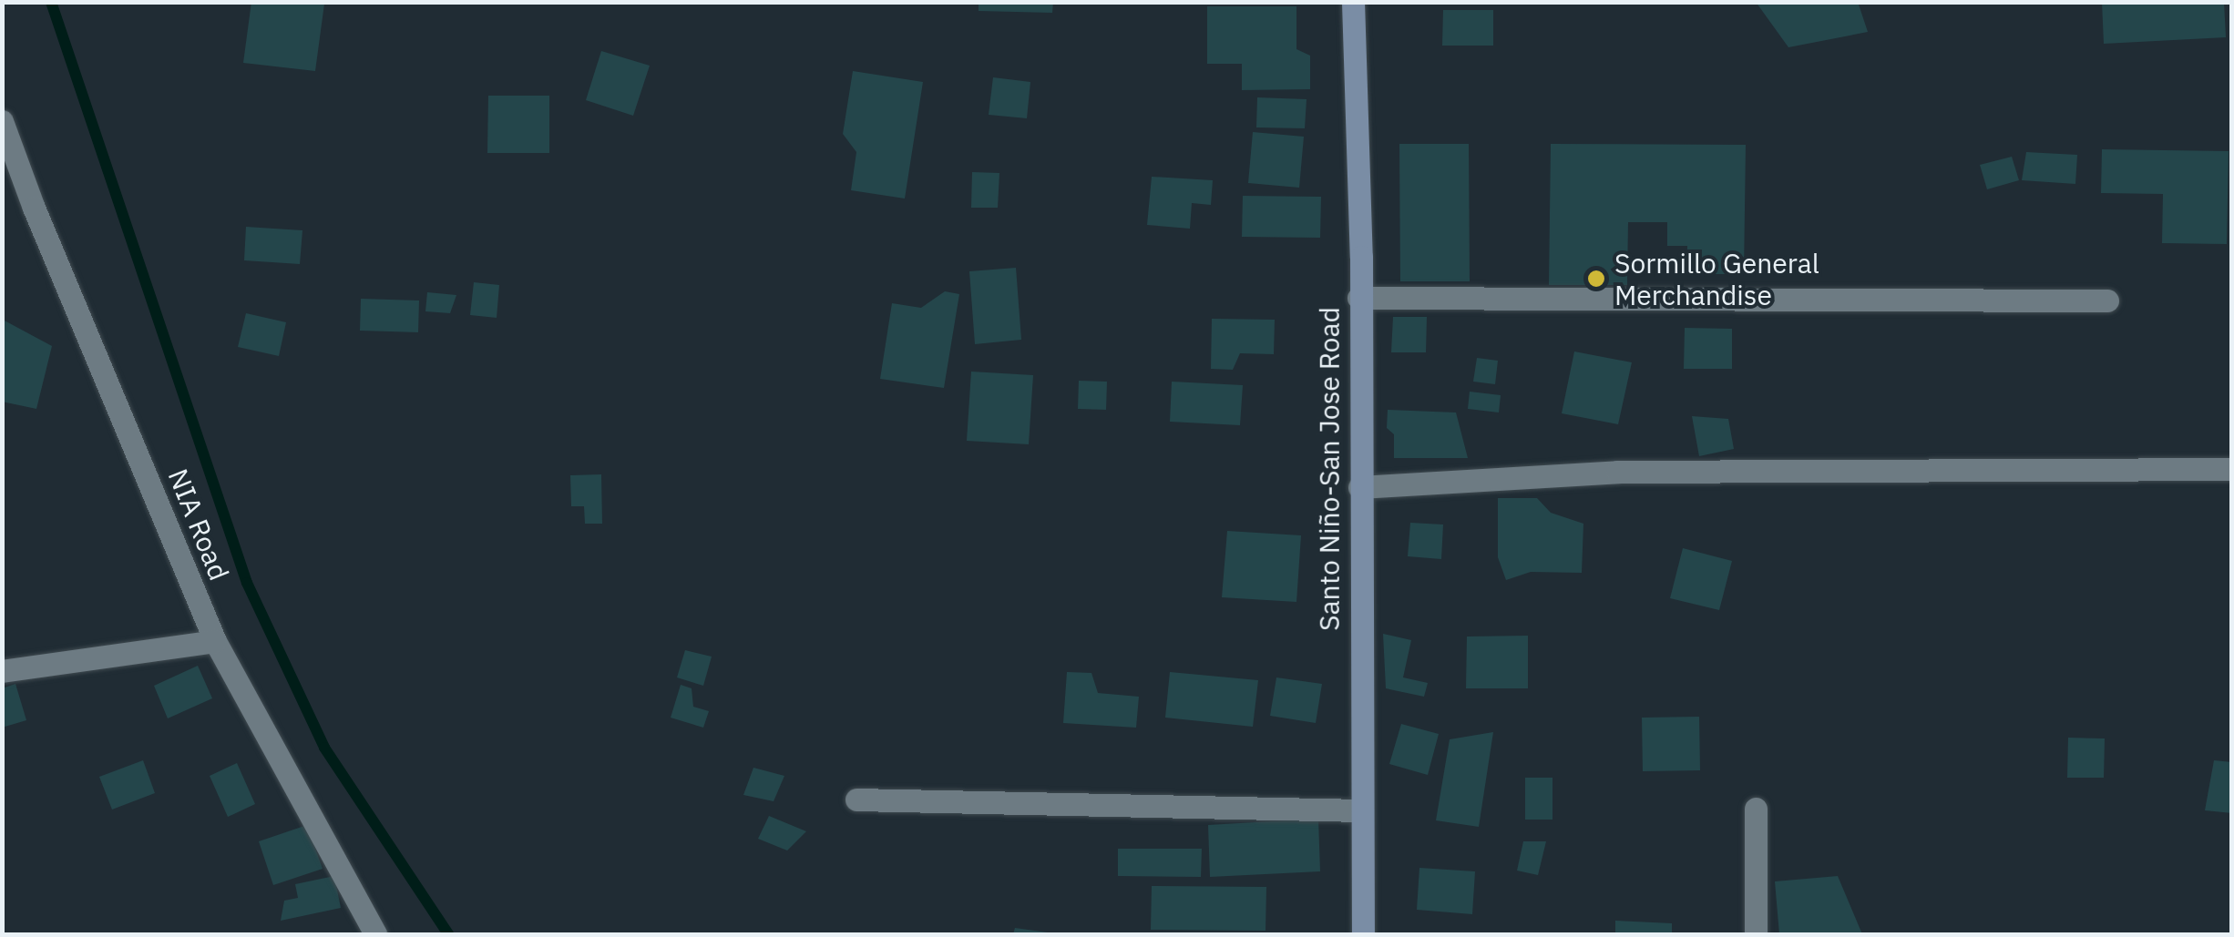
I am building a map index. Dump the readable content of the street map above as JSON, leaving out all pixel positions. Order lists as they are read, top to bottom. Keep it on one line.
{"streets":{"main road":["Santo Niño-San Jose Road"],"street":["NIA Road"]},"places":["Sormillo General Merchandise"]}
